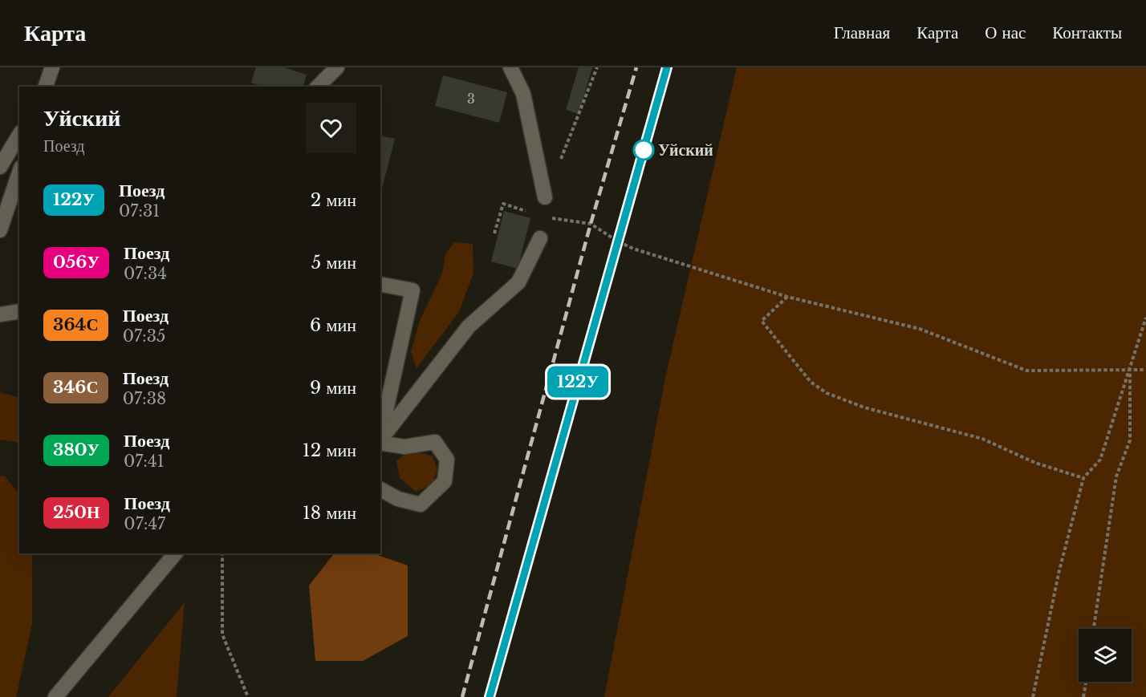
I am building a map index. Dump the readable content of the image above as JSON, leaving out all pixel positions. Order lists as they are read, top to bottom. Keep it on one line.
{"places":["Уйский"],"house_numbers":["3"],"page":{"header":"Карта","nav":["Главная","Карта","О нас","Контакты"],"on_map":"122У","heading":["Уйский","Поезд"],"list":[{"mark":"122У","name":"Поезд","note":"07:31","value":"2 мин"},{"mark":"056У","name":"Поезд","note":"07:34","value":"5 мин"},{"mark":"364С","name":"Поезд","note":"07:35","value":"6 мин"},{"mark":"346С","name":"Поезд","note":"07:38","value":"9 мин"},{"mark":"380У","name":"Поезд","note":"07:41","value":"12 мин"},{"mark":"250Н","name":"Поезд","note":"07:47","value":"18 мин"}]}}
